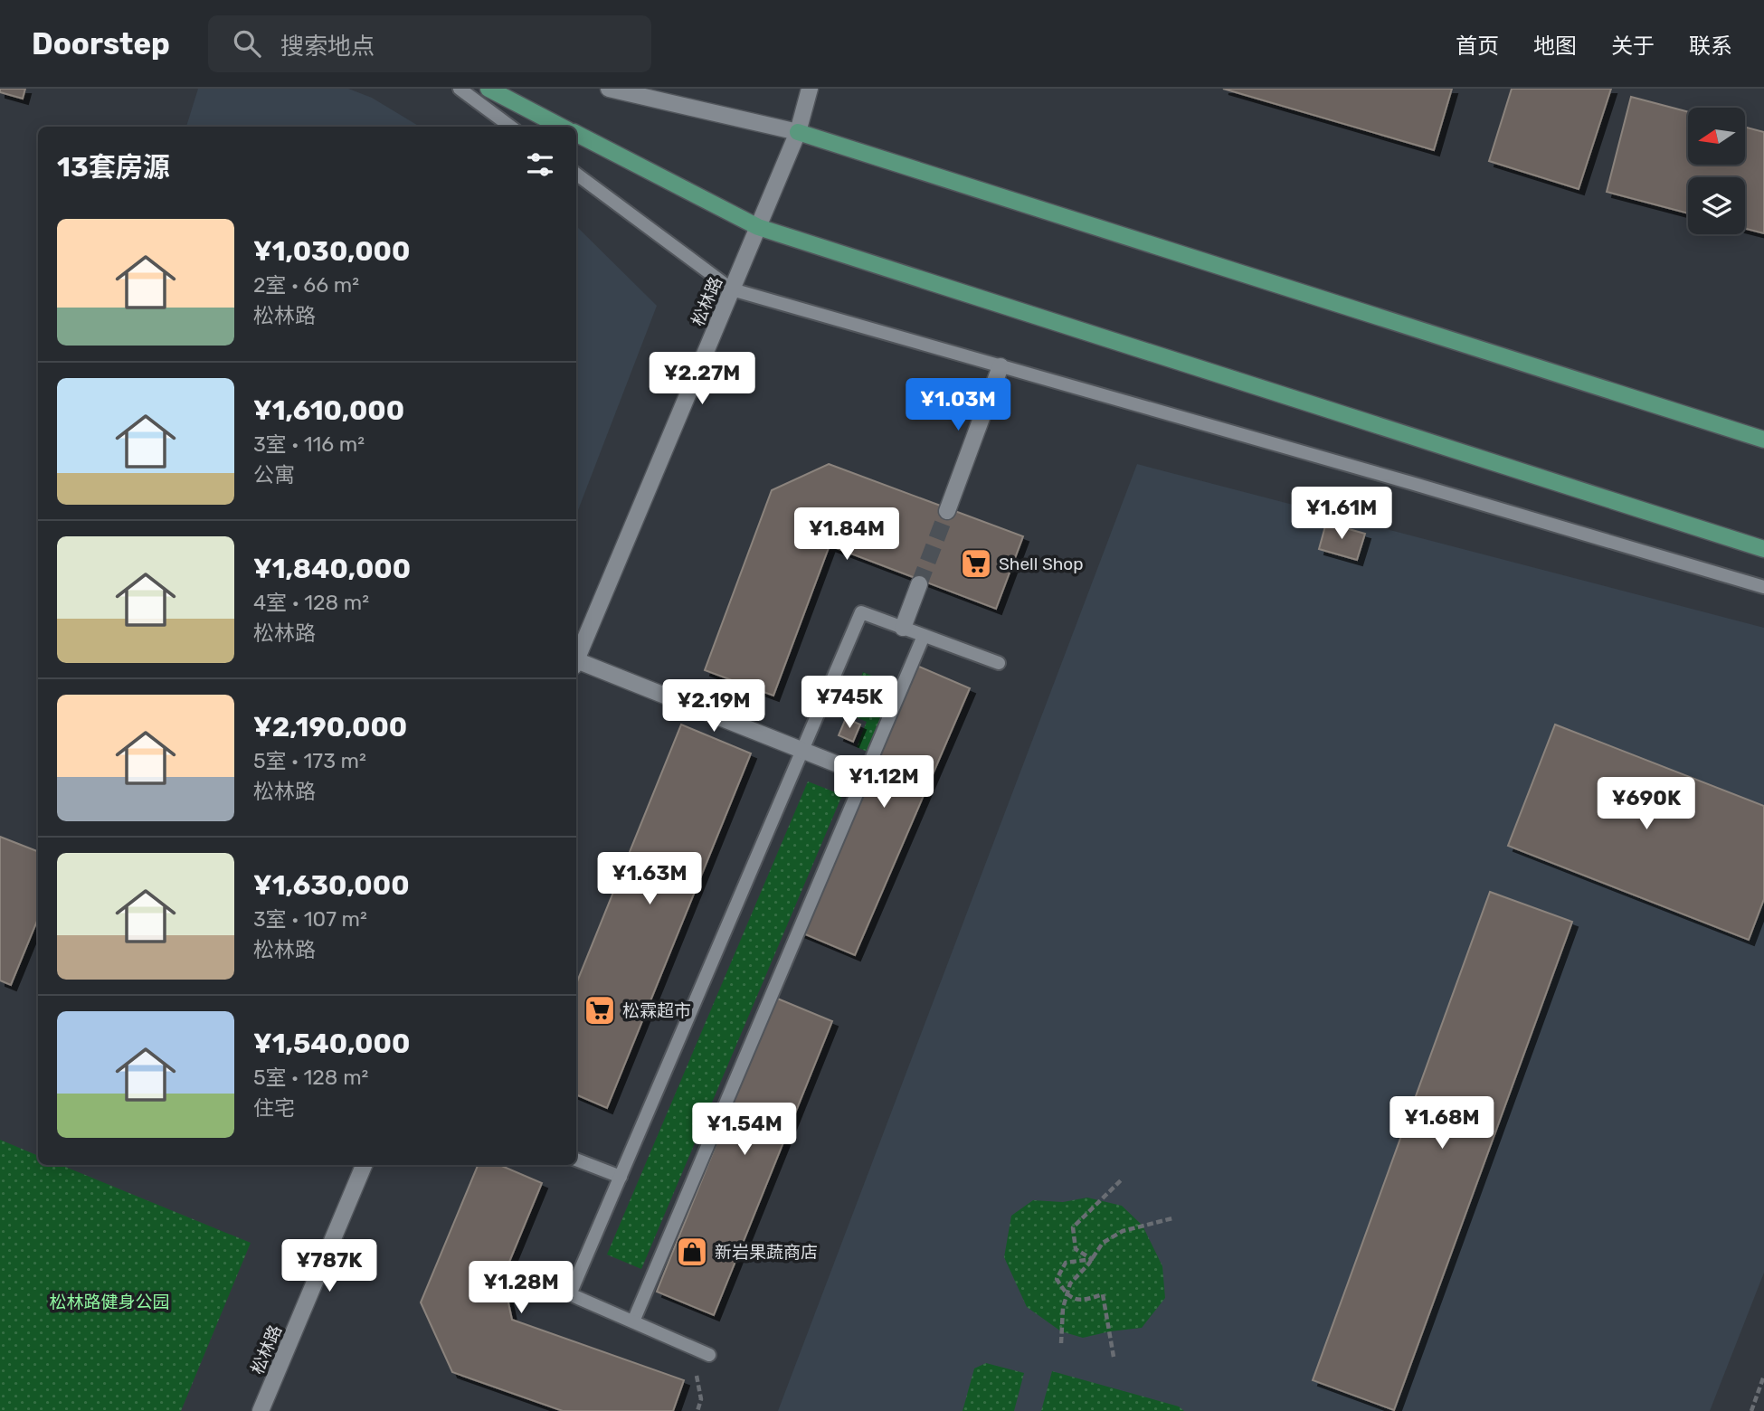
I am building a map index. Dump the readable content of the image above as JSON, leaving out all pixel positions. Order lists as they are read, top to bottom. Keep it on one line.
{"streets":{"street":["松林路"]},"parks":["松林路健身公园"],"places":{"supermarket":["Shell Shop","松霖超市"],"shop":["新岩果蔬商店"]},"north":"left","page":{"header":"Doorstep","search":"搜索地点","nav":["首页","地图","关于","联系"],"heading":"13套房源","list":[{"name":"¥1,030,000","note":"2室 · 66 m² · 松林路"},{"name":"¥1,610,000","note":"3室 · 116 m² · 公寓"},{"name":"¥1,840,000","note":"4室 · 128 m² · 松林路"},{"name":"¥2,190,000","note":"5室 · 173 m² · 松林路"},{"name":"¥1,630,000","note":"3室 · 107 m² · 松林路"},{"name":"¥1,540,000","note":"5室 · 128 m² · 住宅"}],"price":["¥2.27M","¥1.03M","¥1.61M","¥1.84M","¥745K","¥2.19M","¥1.12M","¥690K","¥1.63M","¥1.68M","¥1.54M","¥787K","¥1.28M"]}}
